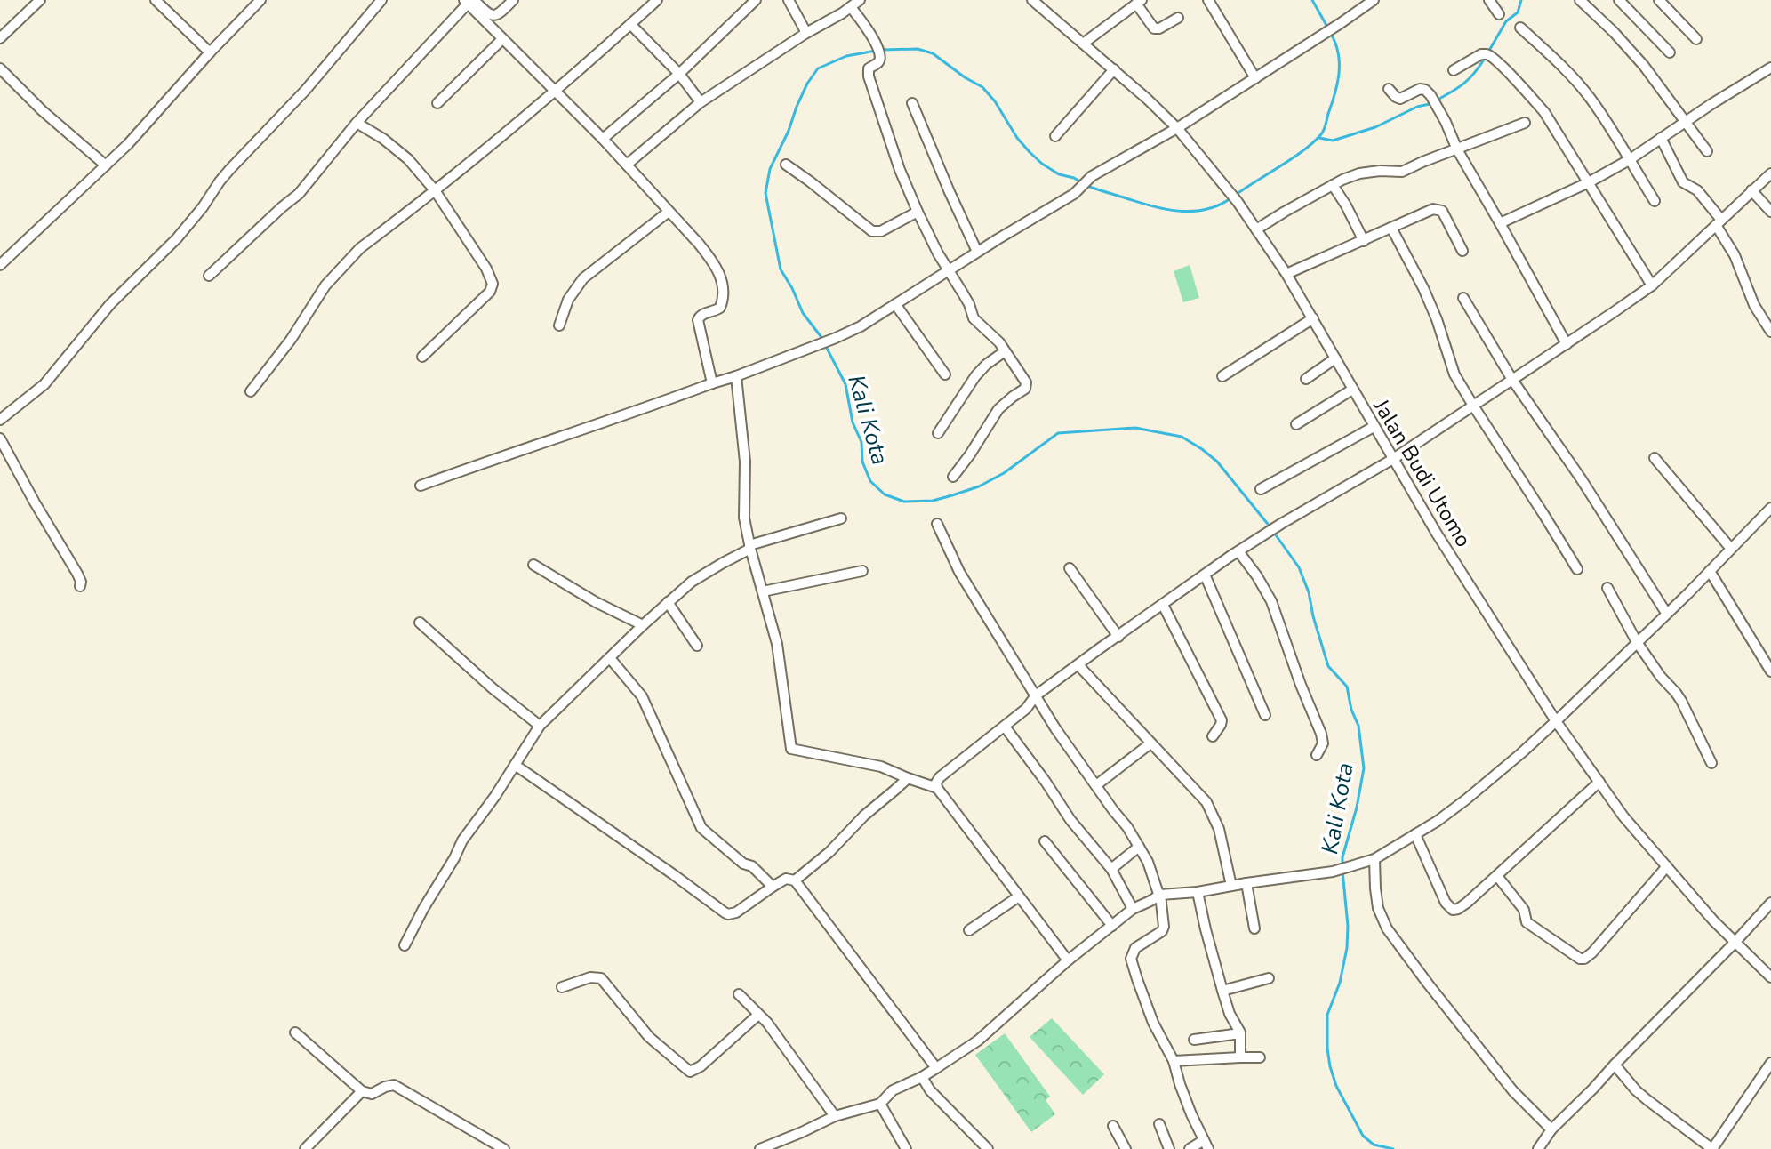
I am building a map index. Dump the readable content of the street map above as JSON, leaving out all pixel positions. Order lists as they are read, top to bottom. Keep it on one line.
{"streets":{"street":["Jalan Budi Utomo"]},"water":["Kali Kota"]}
